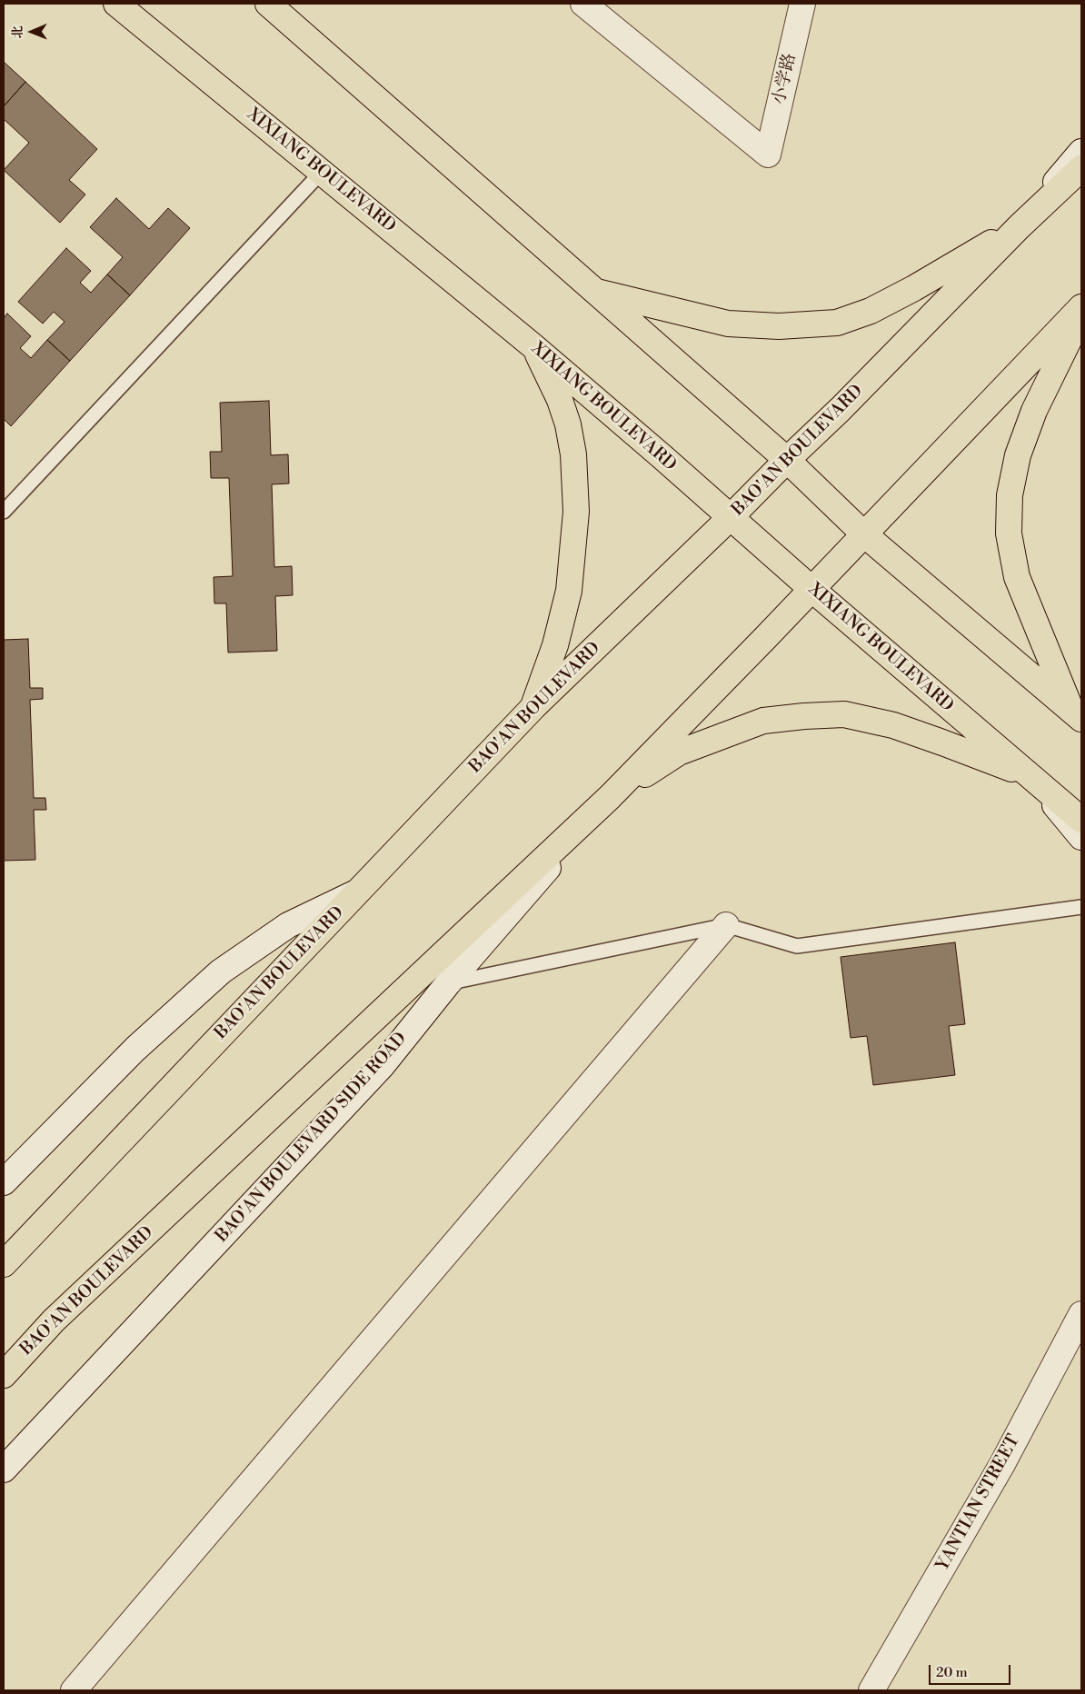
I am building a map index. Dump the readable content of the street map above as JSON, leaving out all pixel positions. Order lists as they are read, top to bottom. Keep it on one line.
{"streets":{"main road":["XIXIANG BOULEVARD","BAO'AN BOULEVARD"],"street":["小学路","BAO'AN BOULEVARD SIDE ROAD","YANTIAN STREET"]},"crossings":[["XIXIANG BOULEVARD","BAO'AN BOULEVARD"],["BAO'AN BOULEVARD","BAO'AN BOULEVARD SIDE ROAD"]],"scale_bar":"20 m","north":"left"}
